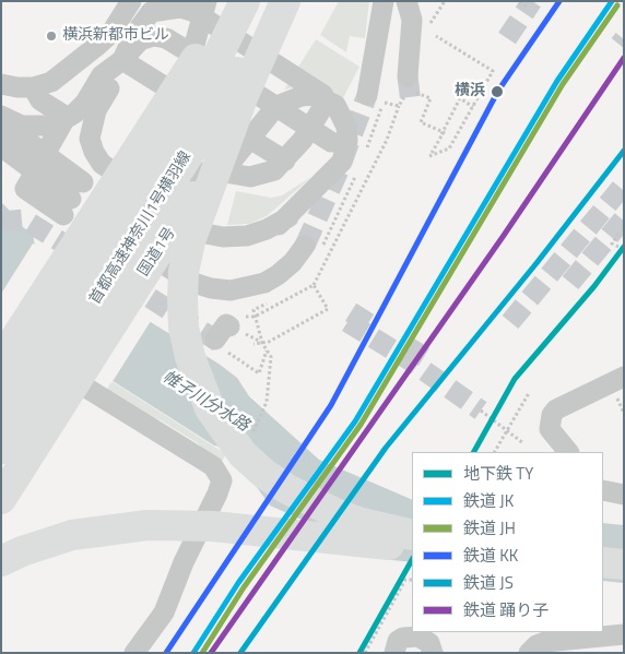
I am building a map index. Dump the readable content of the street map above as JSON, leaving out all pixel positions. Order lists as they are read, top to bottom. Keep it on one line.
{"streets":{"highway":["首都高速神奈川1号横羽線","国道1号"]},"crossings":[["首都高速神奈川1号横羽線","国道1号"]],"water":["帷子川分水路"],"places":["横浜新都市ビル","横浜"],"lines":["rail line JK","rail line KK","rail line JH","rail line 踊り子","rail line JS","metro line TY"],"legend":["地下鉄 TY","鉄道 JK","鉄道 JH","鉄道 KK","鉄道 JS","鉄道 踊り子"]}
